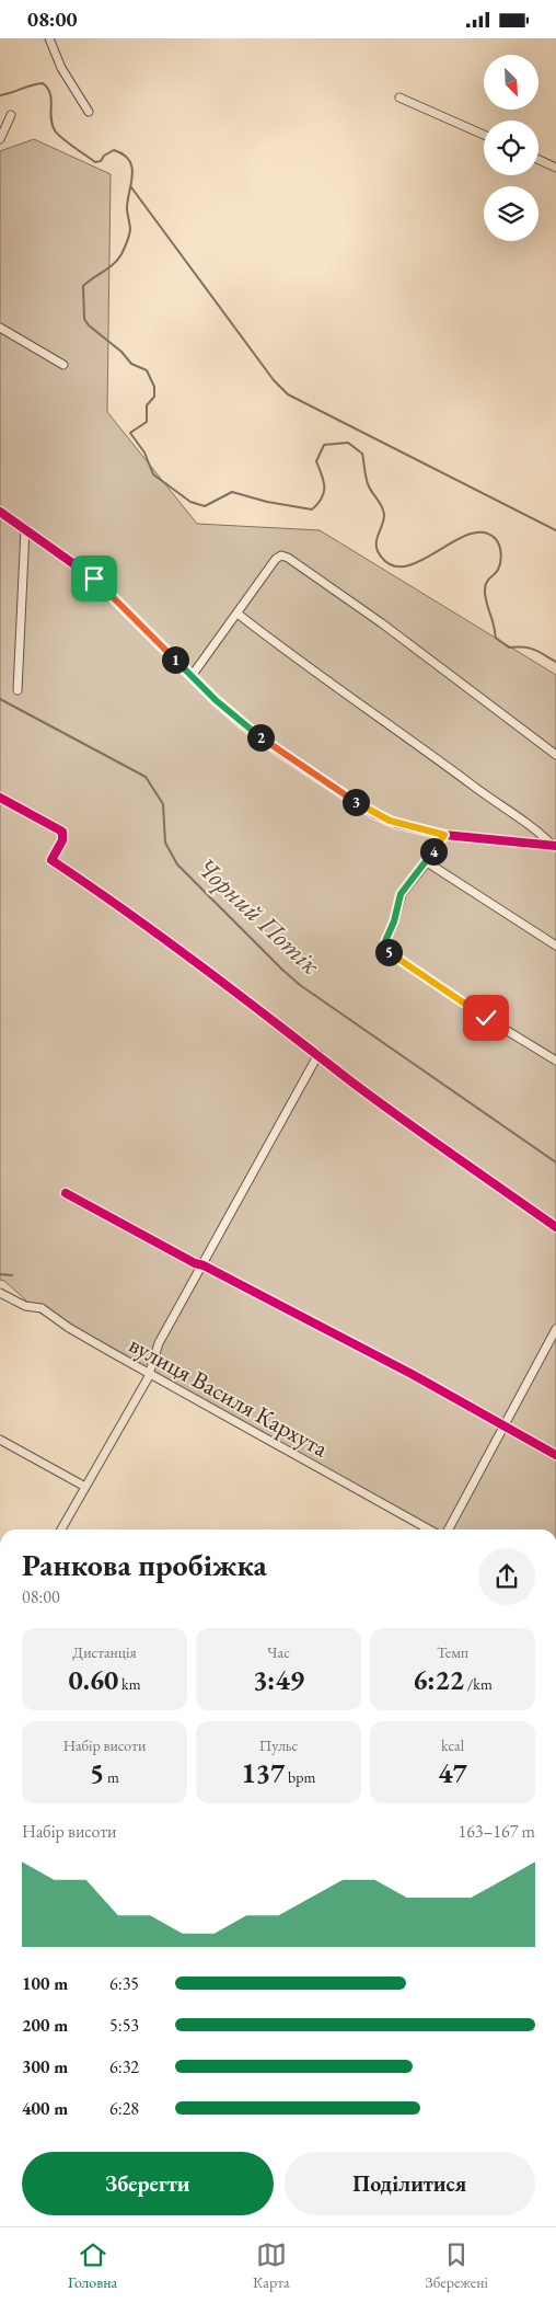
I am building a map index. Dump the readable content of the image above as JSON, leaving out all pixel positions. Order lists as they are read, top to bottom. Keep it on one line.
{"streets":{"street":["вулиця Василя Кархута"]},"water":["Чорний Потік"],"north":"bottom right","page":{"status":"08:00","pins":["1","2","3","4","5"],"heading":["Ранкова пробіжка","08:00"],"stats":[["Дистанція","0.60 km"],["Час","3:49"],["Темп","6:22 /km"],["Набір висоти","5 m"],["Пульс","137 bpm"],["kcal","47"]],"chart":["Набір висоти","163–167 m"],"list":[{"name":"100 m","note":"6:35"},{"name":"200 m","note":"5:53"},{"name":"300 m","note":"6:32"},{"name":"400 m","note":"6:28"}],"buttons":["Зберегти","Поділитися"],"tabs":["Головна","Карта","Збережені"]}}
